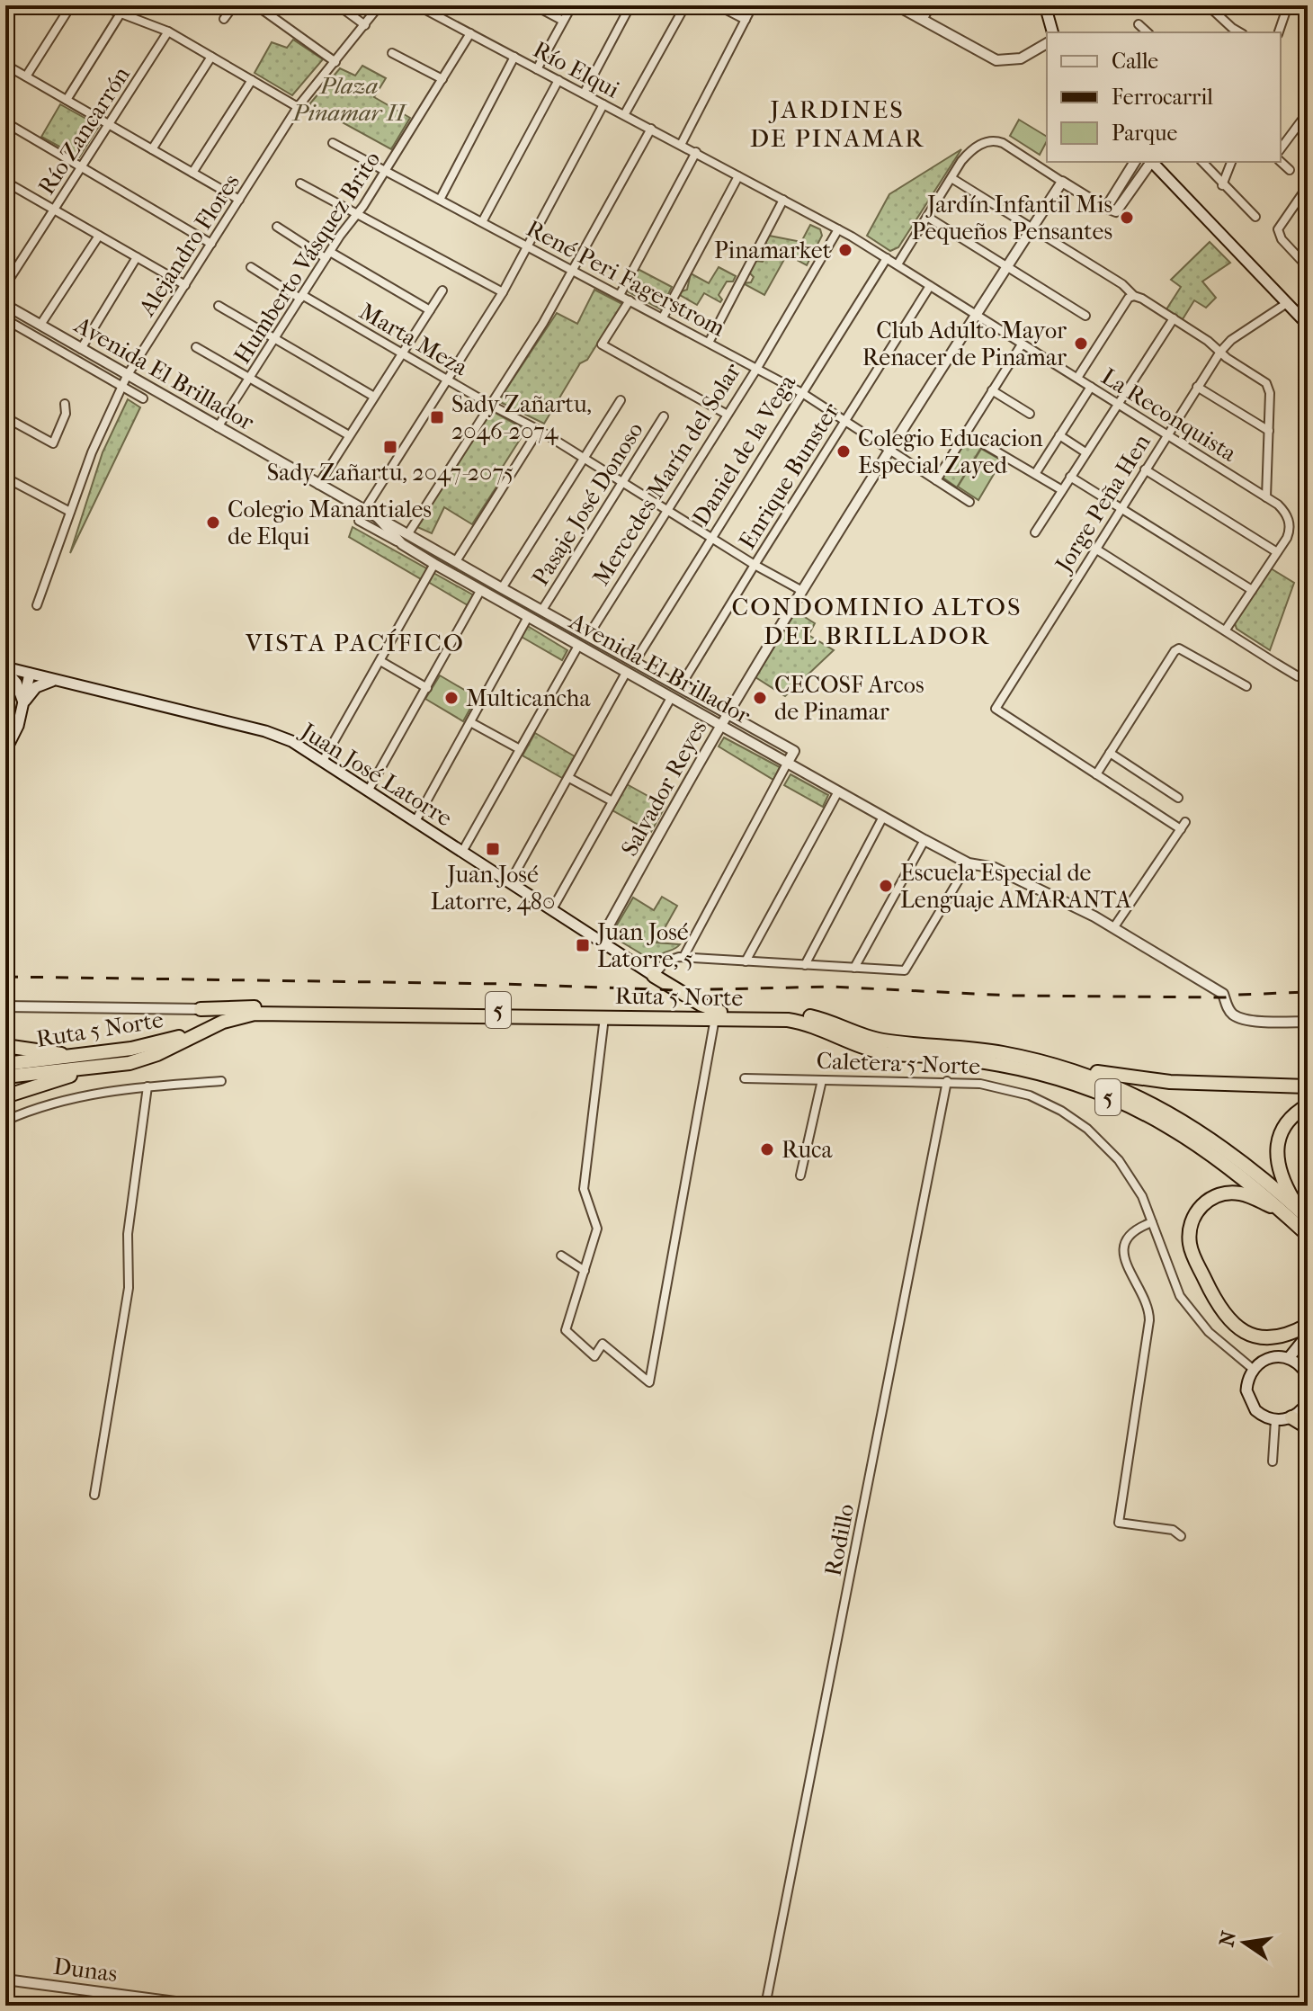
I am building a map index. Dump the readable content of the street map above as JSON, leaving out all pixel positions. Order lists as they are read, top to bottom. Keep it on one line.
{"streets":{"highway":["Ruta 5 Norte","5"],"main road":["Juan José Latorre"],"street":["Río Elqui","Río Zancarrón","Alejandro Flores","Humberto Vásquez Brito","René Peri Fagerstrom","Marta Meza","Avenida El Brillador","La Reconquista","Daniel de la Vega","Mercedes Marín del Solar","Enrique Bunster","Jorge Peña Hen","Pasaje José Donoso","Salvador Reyes","Caletera 5 Norte","Rodillo","Dunas"]},"crossings":[["Río Elqui","Humberto Vásquez Brito"],["Río Elqui","La Reconquista"],["Alejandro Flores","Avenida El Brillador"],["Humberto Vásquez Brito","René Peri Fagerstrom"],["Humberto Vásquez Brito","Marta Meza"],["Humberto Vásquez Brito","Avenida El Brillador"],["René Peri Fagerstrom","Daniel de la Vega"],["René Peri Fagerstrom","Mercedes Marín del Solar"],["René Peri Fagerstrom","Enrique Bunster"],["René Peri Fagerstrom","Salvador Reyes"],["Marta Meza","Daniel de la Vega"],["Marta Meza","Mercedes Marín del Solar"],["Marta Meza","Enrique Bunster"],["Marta Meza","Pasaje José Donoso"],["Marta Meza","Salvador Reyes"],["Avenida El Brillador","Daniel de la Vega"],["Avenida El Brillador","Mercedes Marín del Solar"],["Avenida El Brillador","Enrique Bunster"],["Avenida El Brillador","Pasaje José Donoso"],["Avenida El Brillador","Salvador Reyes"],["La Reconquista","Daniel de la Vega"],["La Reconquista","Mercedes Marín del Solar"],["La Reconquista","Enrique Bunster"],["La Reconquista","Jorge Peña Hen"],["La Reconquista","Salvador Reyes"],["Mercedes Marín del Solar","Juan José Latorre"],["Juan José Latorre","Salvador Reyes"],["Caletera 5 Norte","Rodillo"]],"districts":["JARDINES DE PINAMAR","CONDOMINIO ALTOS DEL BRILLADOR","VISTA PACÍFICO"],"parks":["Plaza Pinamar II"],"places":{"other":["Jardín Infantil Mis Pequeños Pensantes","Pinamarket","Club Adulto Mayor Renacer de Pinamar","Colegio Educacion Especial Zayed","Colegio Manantiales de Elqui","Multicancha","CECOSF Arcos de Pinamar","Escuela Especial de Lenguaje AMARANTA","Ruca"],"transit":["Sady Zañartu, 2046-2074","Sady Zañartu, 2047-2075","Juan José Latorre, 480","Juan José Latorre, 5"]},"legend":["Calle","Ferrocarril","Parque"],"north":"left"}
